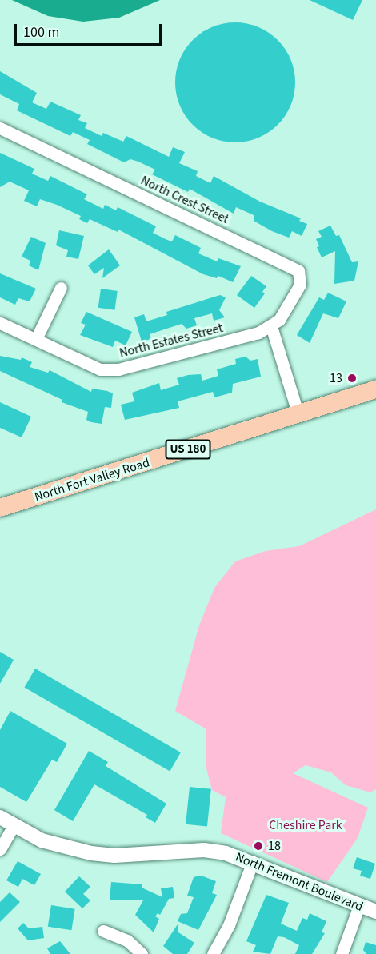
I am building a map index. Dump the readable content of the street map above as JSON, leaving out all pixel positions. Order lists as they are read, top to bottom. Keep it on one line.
{"streets":{"main road":["US 180","North Fort Valley Road"],"street":["North Crest Street","North Estates Street","North Fremont Boulevard"]},"crossings":[["North Crest Street","North Estates Street"]],"parks":["Cheshire Park"],"places":["13","18"],"scale_bar":"100 m"}
